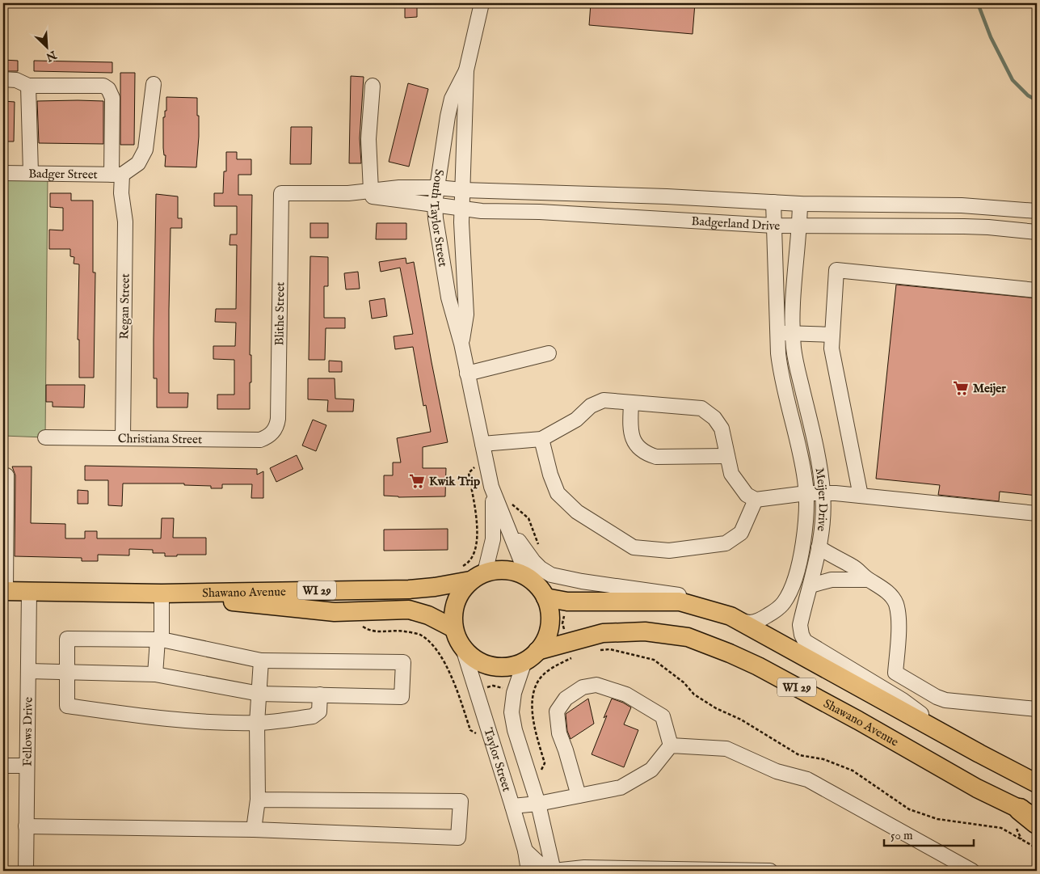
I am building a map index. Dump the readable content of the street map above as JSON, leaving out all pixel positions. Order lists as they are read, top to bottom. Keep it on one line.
{"streets":{"main road":["WI 29","Shawano Avenue"],"street":["Badger Street","South Taylor Street","Badgerland Drive","Regan Street","Blithe Street","Christiana Street","Meijer Drive","Fellows Drive","Taylor Street"]},"crossings":[["Badger Street","Regan Street"],["South Taylor Street","Badgerland Drive"],["South Taylor Street","WI 29"],["South Taylor Street","Shawano Avenue"],["South Taylor Street","Taylor Street"],["Badgerland Drive","Meijer Drive"],["Regan Street","Christiana Street"],["Blithe Street","Christiana Street"],["Meijer Drive","WI 29"],["WI 29","Shawano Avenue"],["WI 29","Taylor Street"],["Shawano Avenue","Fellows Drive"],["Shawano Avenue","Taylor Street"]],"places":{"supermarket":["Meijer","Kwik Trip"]},"scale_bar":"50 m","north":"bottom right"}
